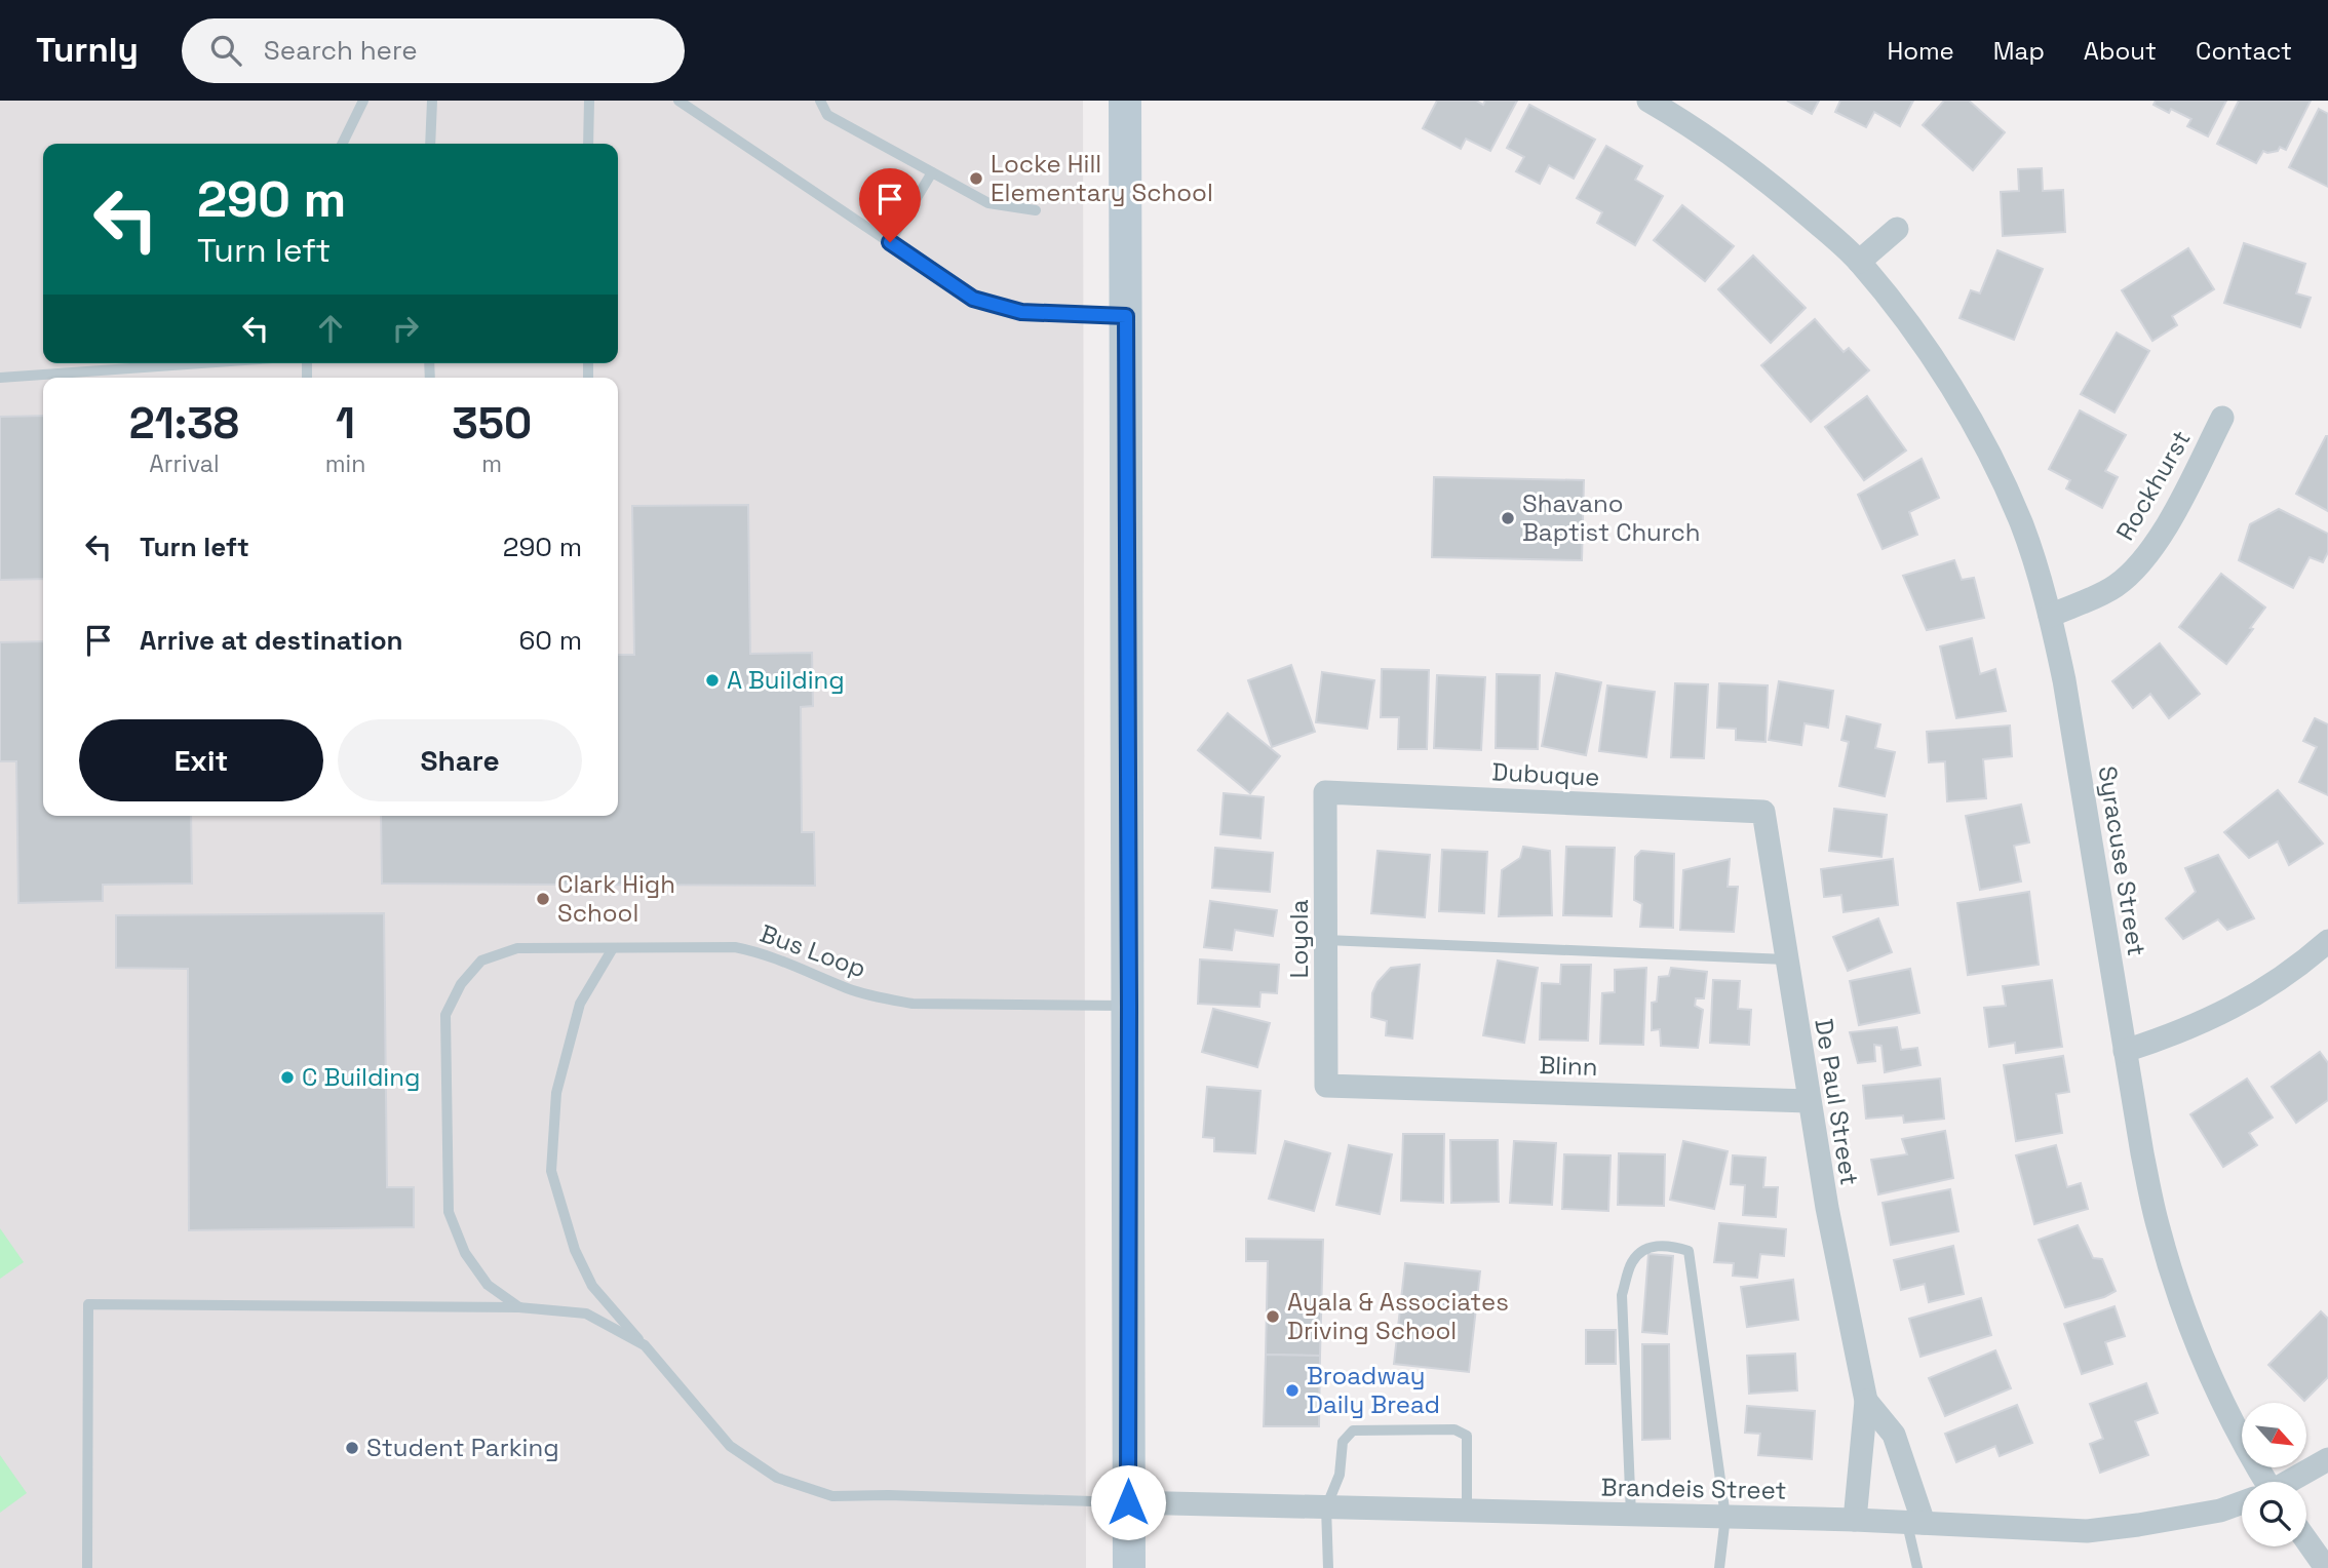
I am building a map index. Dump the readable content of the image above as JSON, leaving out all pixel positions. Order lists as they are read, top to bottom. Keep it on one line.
{"streets":{"street":["Rockhurst","Dubuque","Syracuse Street","Loyola","Blinn","De Paul Street","Brandeis Street"],"lane":["Bus Loop"]},"crossings":[["Rockhurst","Syracuse Street"],["Dubuque","Loyola"],["Dubuque","De Paul Street"],["Loyola","Blinn"],["Blinn","De Paul Street"],["De Paul Street","Brandeis Street"]],"places":["Locke Hill Elementary School","Shavano Baptist Church","A Building","Clark High School","C Building","Ayala & Associates Driving School","Broadway Daily Bread","Student Parking"],"north":"bottom right","page":{"header":"Turnly","search":"Search here","nav":["Home","Map","About","Contact"],"turn":["290 m","Turn left"],"eta":["21:38","Arrival","1","min","350","m"],"list":[{"name":"Turn left","value":"290 m"},{"name":"Arrive at destination","value":"60 m"}],"buttons":["Exit","Share"]}}
